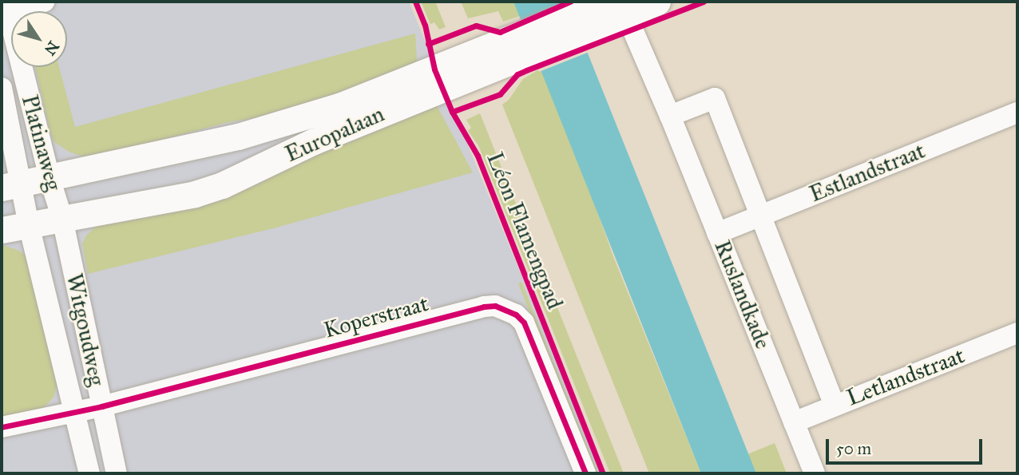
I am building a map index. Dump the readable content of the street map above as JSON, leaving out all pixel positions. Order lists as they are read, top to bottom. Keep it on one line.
{"streets":{"street":["Europalaan","Platinaweg","Estlandstraat","Ruslandkade","Koperstraat","Witgoudweg","Letlandstraat"],"cycle path":["Léon Flamengpad"]},"crossings":[["Europalaan","Platinaweg"],["Europalaan","Ruslandkade"],["Europalaan","Witgoudweg"],["Platinaweg","Witgoudweg"],["Estlandstraat","Ruslandkade"],["Ruslandkade","Letlandstraat"],["Koperstraat","Witgoudweg"]],"scale_bar":"50 m","north":"bottom right"}
